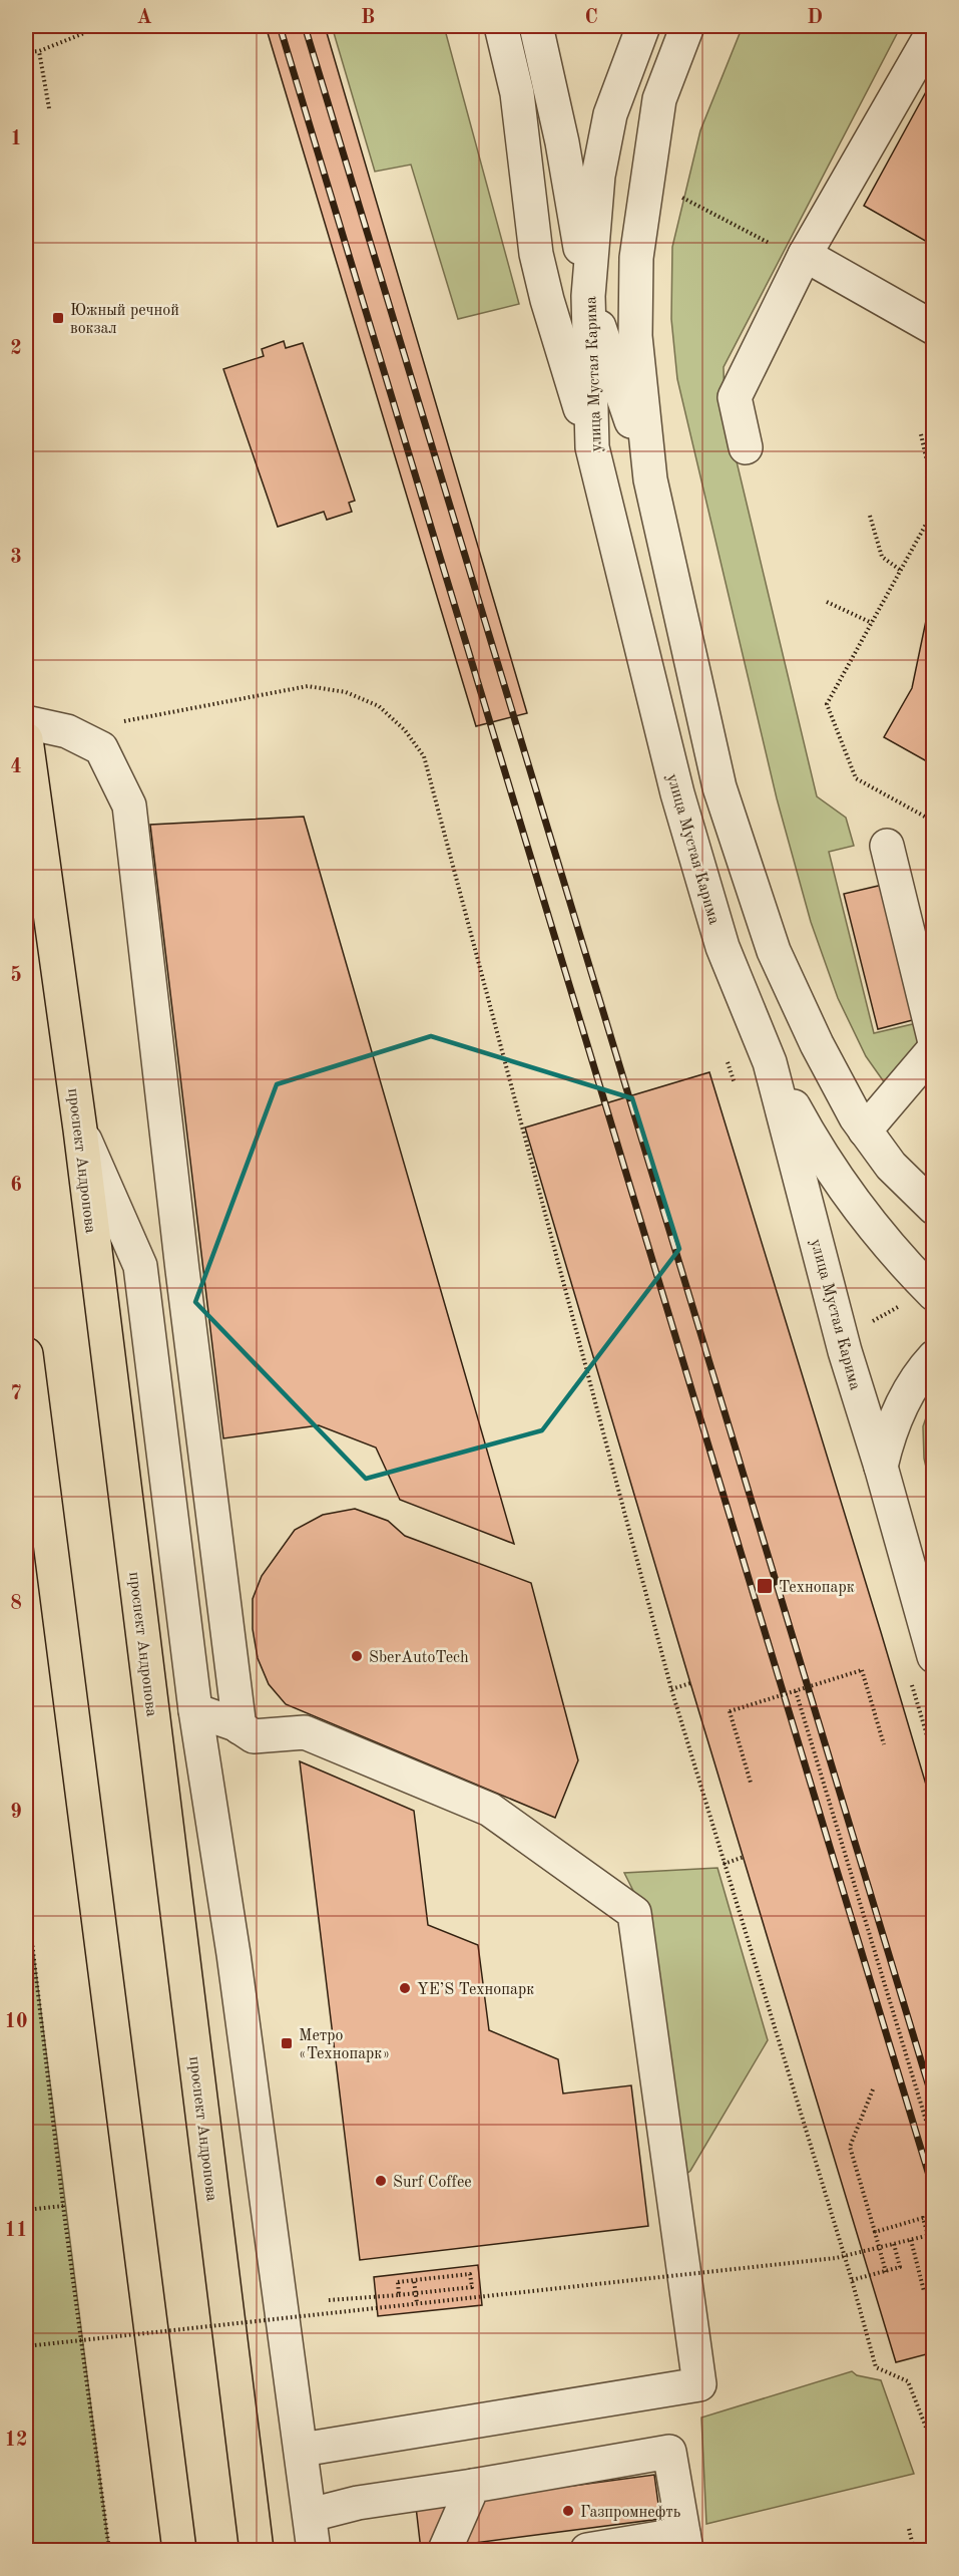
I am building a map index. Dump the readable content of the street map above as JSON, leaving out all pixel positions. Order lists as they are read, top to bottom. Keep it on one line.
{"streets":{"main road":["проспект Андропова"],"street":["улица Мустая Карима"]},"places":{"transit":["Южный речной вокзал","Технопарк","Метро «Технопарк»"],"other":["SberAutoTech","YE’S Технопарк","Surf Coffee","Газпромнефть"]},"grid":{"columns":["A","B","C","D"],"rows":["1","2","3","4","5","6","7","8","9","10","11","12"]}}
